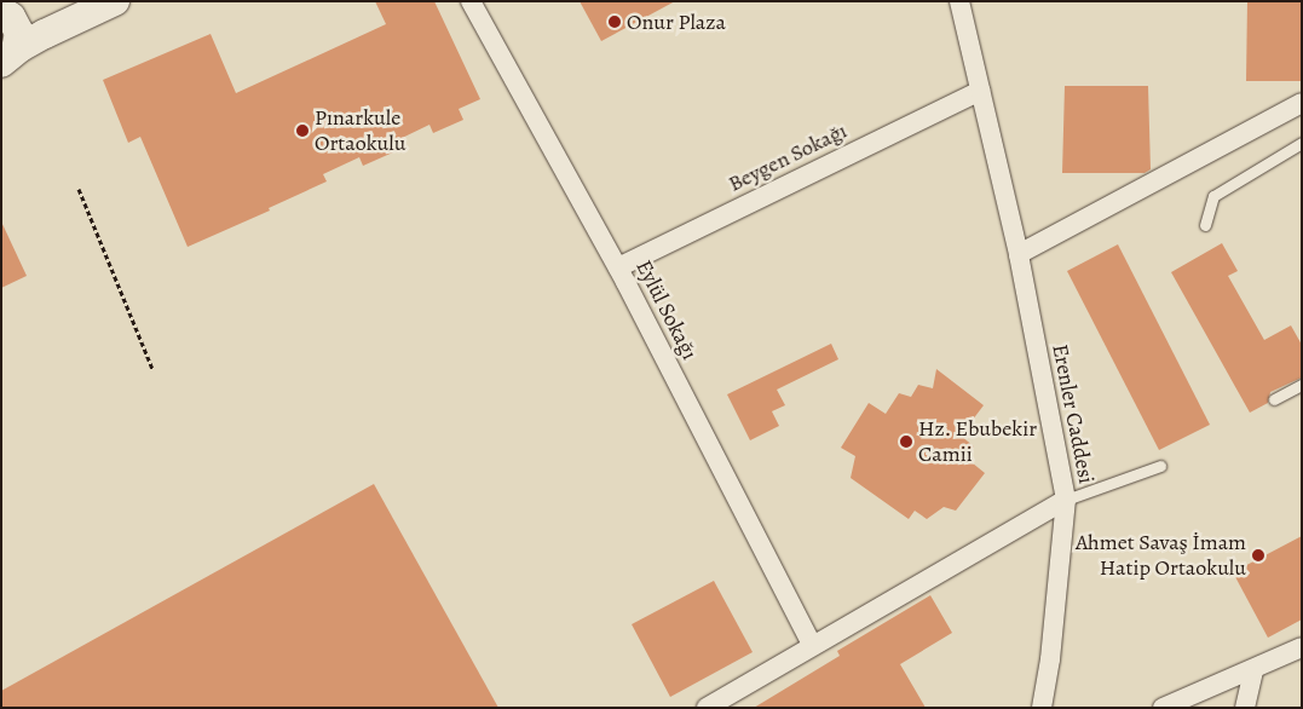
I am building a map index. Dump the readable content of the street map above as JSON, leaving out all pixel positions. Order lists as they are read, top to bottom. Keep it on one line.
{"streets":{"street":["Beygen Sokağı","Eylül Sokağı","Erenler Caddesi"]},"crossings":[["Beygen Sokağı","Eylül Sokağı"],["Beygen Sokağı","Erenler Caddesi"],["Eylül Sokağı","Erenler Caddesi"]],"places":["Onur Plaza","Pınarkule Ortaokulu","Hz. Ebubekir Camii","Ahmet Savaş İmam Hatip Ortaokulu"]}
